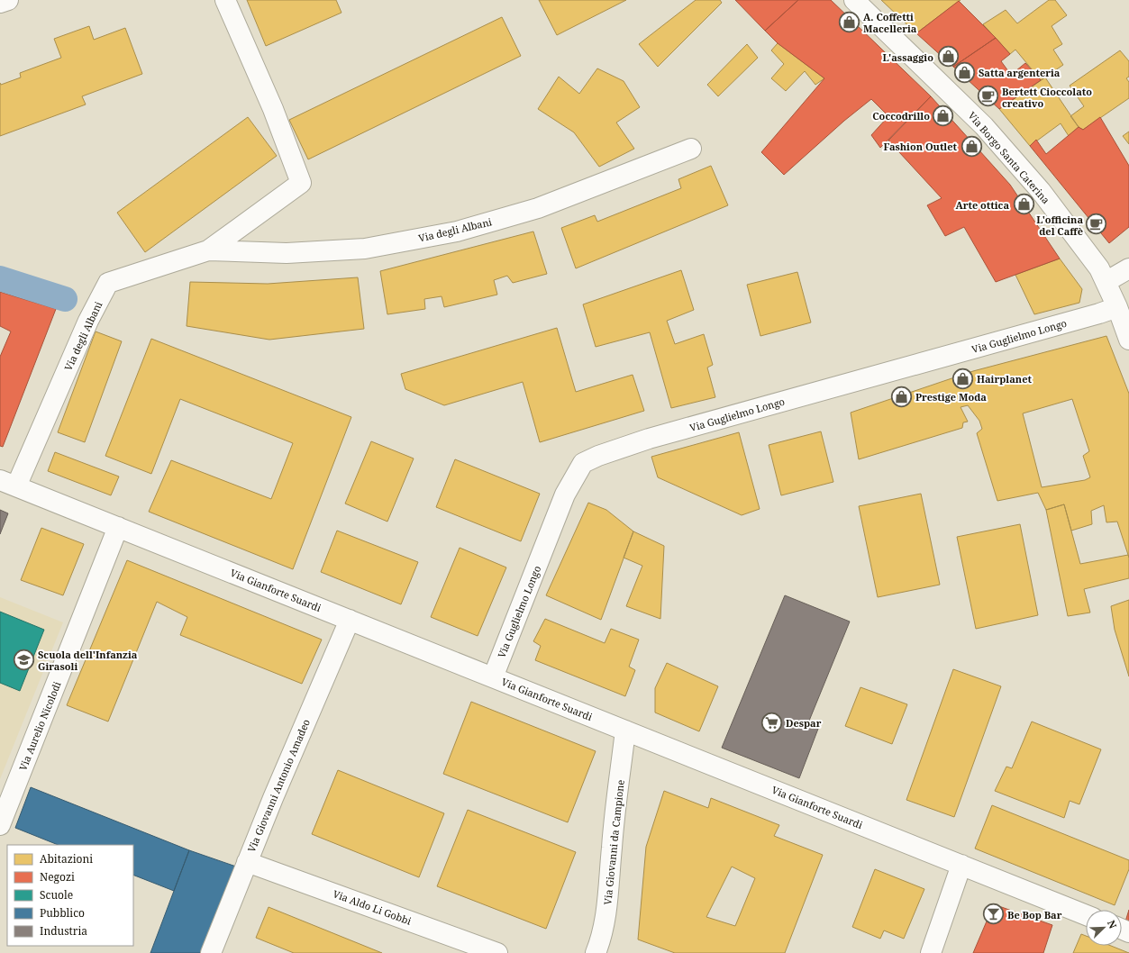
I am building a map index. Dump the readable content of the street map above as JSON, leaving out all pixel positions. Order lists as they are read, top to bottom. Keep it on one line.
{"streets":{"street":["Via Borgo Santa Caterina","Via degli Albani","Via Guglielmo Longo","Via Gianforte Suardi","Via Aurelio Nicolodi","Via Giovanni Antonio Amadeo","Via Giovanni da Campione","Via Aldo Li Gobbi"]},"crossings":[["Via Borgo Santa Caterina","Via Guglielmo Longo"],["Via degli Albani","Via Gianforte Suardi"],["Via Guglielmo Longo","Via Gianforte Suardi"],["Via Gianforte Suardi","Via Aurelio Nicolodi"],["Via Gianforte Suardi","Via Giovanni Antonio Amadeo"],["Via Gianforte Suardi","Via Giovanni da Campione"],["Via Giovanni Antonio Amadeo","Via Aldo Li Gobbi"]],"places":{"shop":["A. Coffetti Macelleria","L'assaggio","Satta argenteria","Coccodrillo","Fashion Outlet","Arte ottica","Hairplanet","Prestige Moda"],"cafe":["Bertett Cioccolato creativo","L'officina del Caffè"],"school or university":["Scuola dell'Infanzia Girasoli"],"supermarket":["Despar"],"bar":["Be Bop Bar"]},"legend":["Abitazioni","Negozi","Scuole","Pubblico","Industria"],"north":"top right"}
